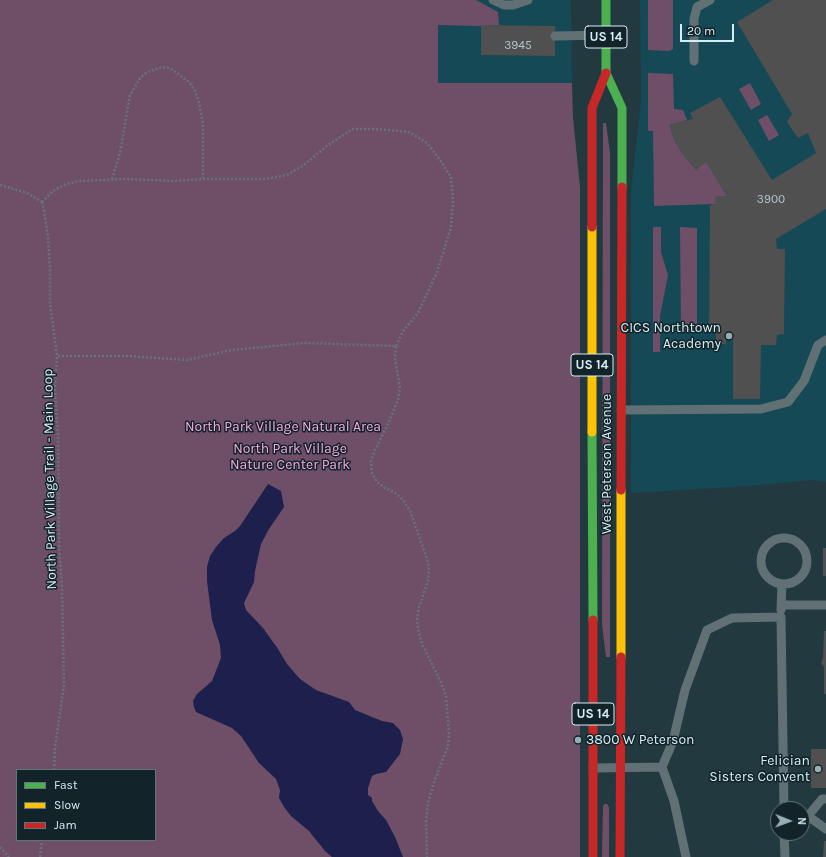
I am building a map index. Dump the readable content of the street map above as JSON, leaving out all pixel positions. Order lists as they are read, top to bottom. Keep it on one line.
{"streets":{"main road":["US 14","West Peterson Avenue"],"path":["North Park Village Trail - Main Loop"]},"parks":["North Park Village Natural Area","North Park Village Nature Center Park"],"places":["CICS Northtown Academy","3800 W Peterson","Felician Sisters Convent"],"house_numbers":["3945","3900"],"legend":["Fast","Slow","Jam"],"scale_bar":"20 m","north":"right"}
